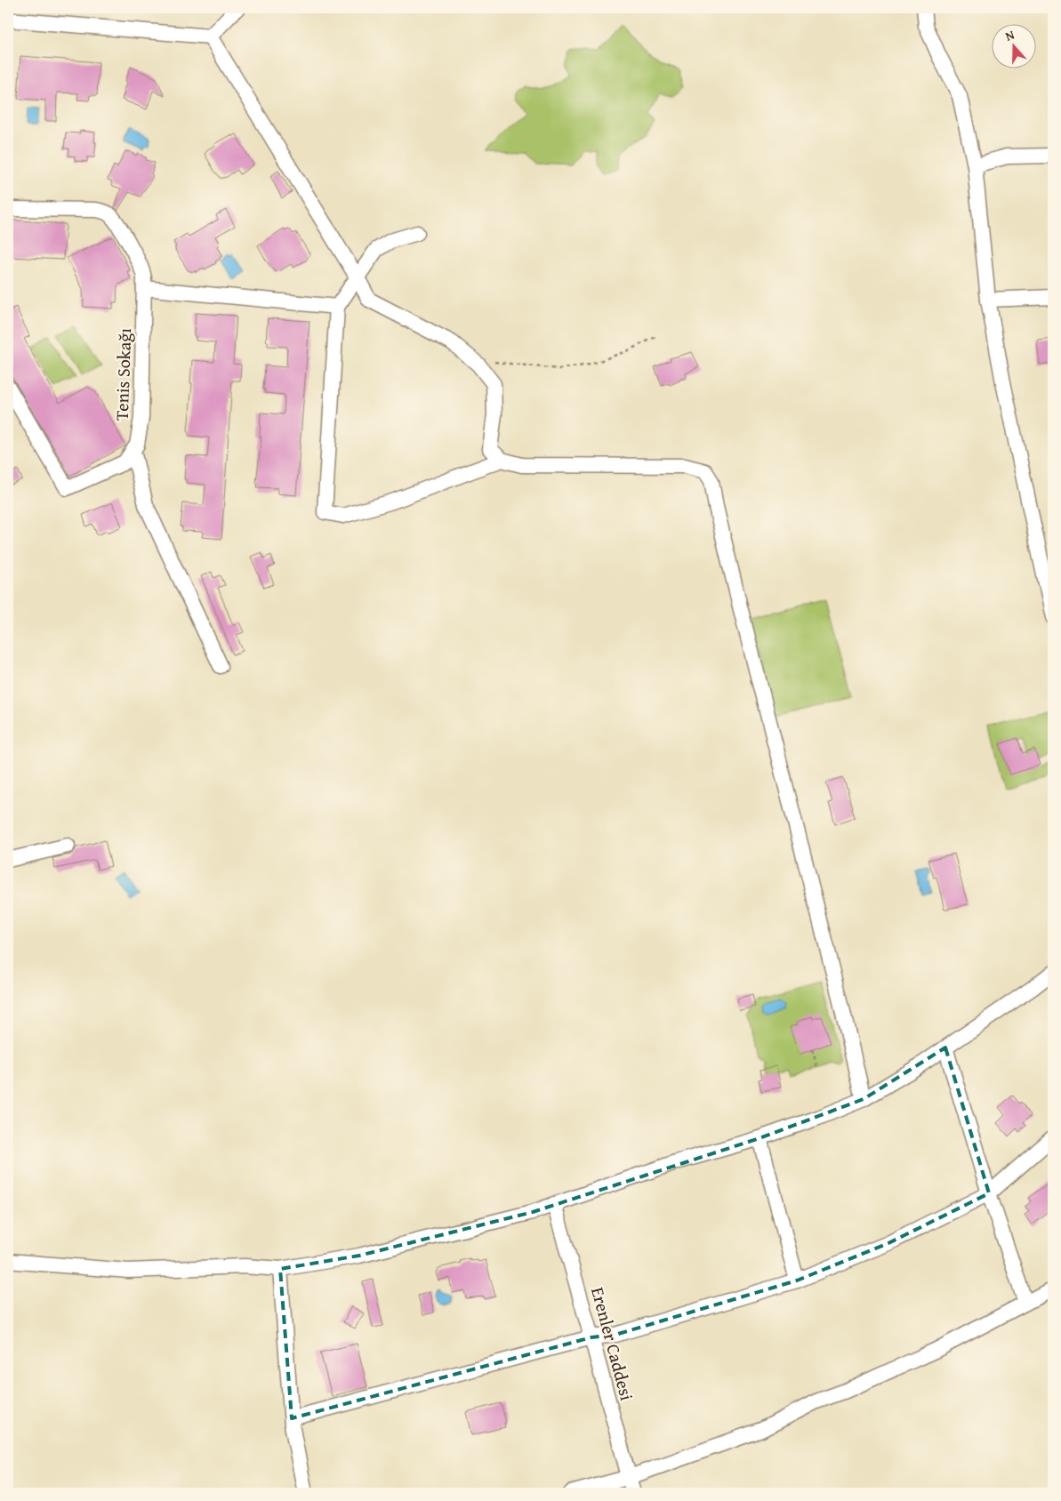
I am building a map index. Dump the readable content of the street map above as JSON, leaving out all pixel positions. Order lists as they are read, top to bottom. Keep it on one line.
{"streets":{"street":["Tenis Sokağı","Erenler Caddesi"]},"north":"top"}
